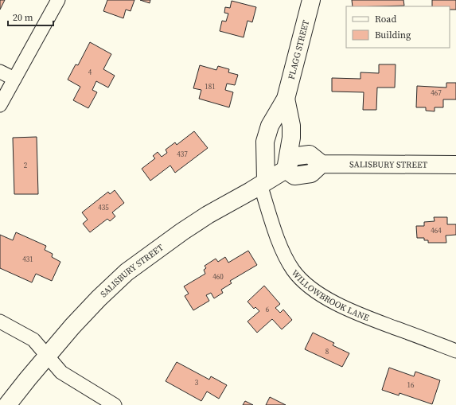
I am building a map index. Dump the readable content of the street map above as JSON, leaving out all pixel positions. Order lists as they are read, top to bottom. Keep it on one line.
{"streets":{"main road":["FLAGG STREET","SALISBURY STREET"],"street":["WILLOWBROOK LANE"]},"crossings":[["FLAGG STREET","SALISBURY STREET"],["FLAGG STREET","WILLOWBROOK LANE"],["SALISBURY STREET","WILLOWBROOK LANE"]],"house_numbers":["4","181","467","437","2","435","464","431","460","6","8","3","16"],"legend":["Road","Building"],"scale_bar":"20 m"}
